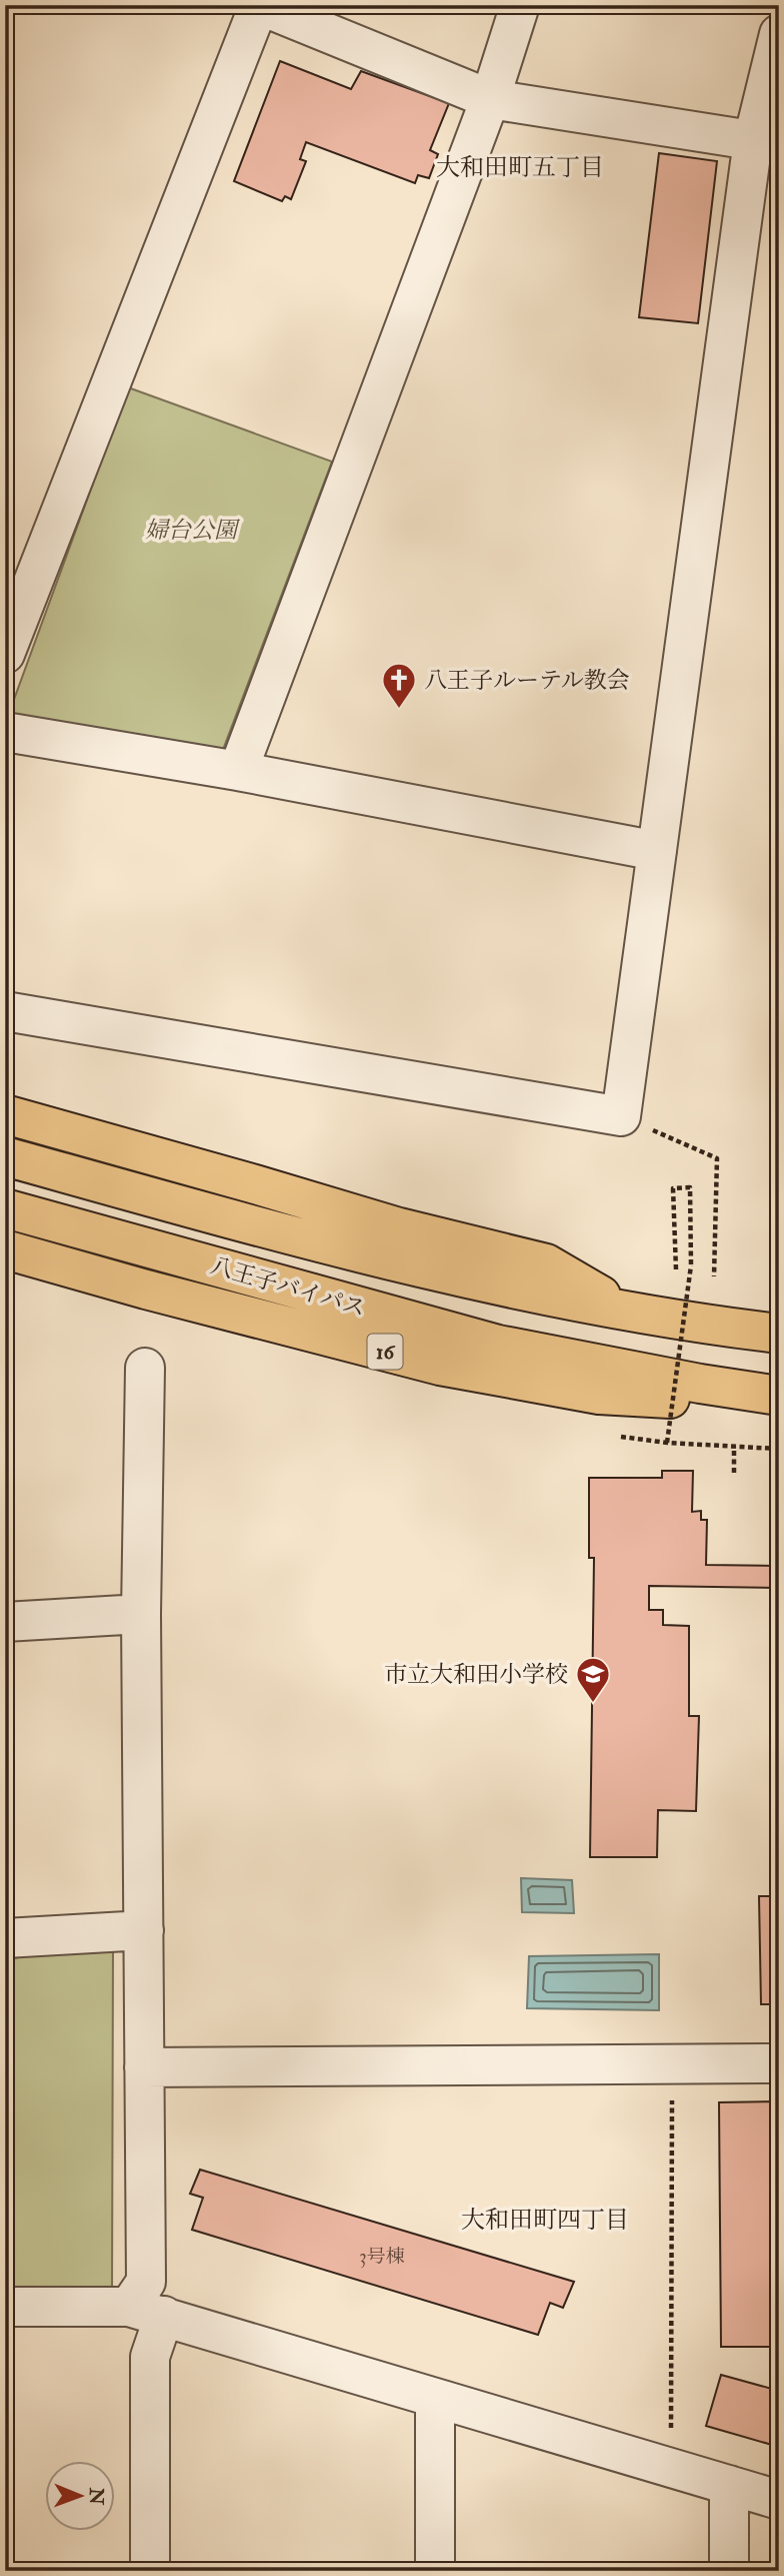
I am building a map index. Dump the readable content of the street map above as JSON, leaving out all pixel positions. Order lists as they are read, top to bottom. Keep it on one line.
{"streets":{"highway":["八王子バイパス","16"]},"crossings":[["八王子バイパス","16"]],"districts":["大和田町五丁目","大和田町四丁目"],"parks":["婦台公園"],"places":{"church":["八王子ルーテル教会"],"school or university":["市立大和田小学校"]},"house_numbers":["3号棟"],"north":"right"}
